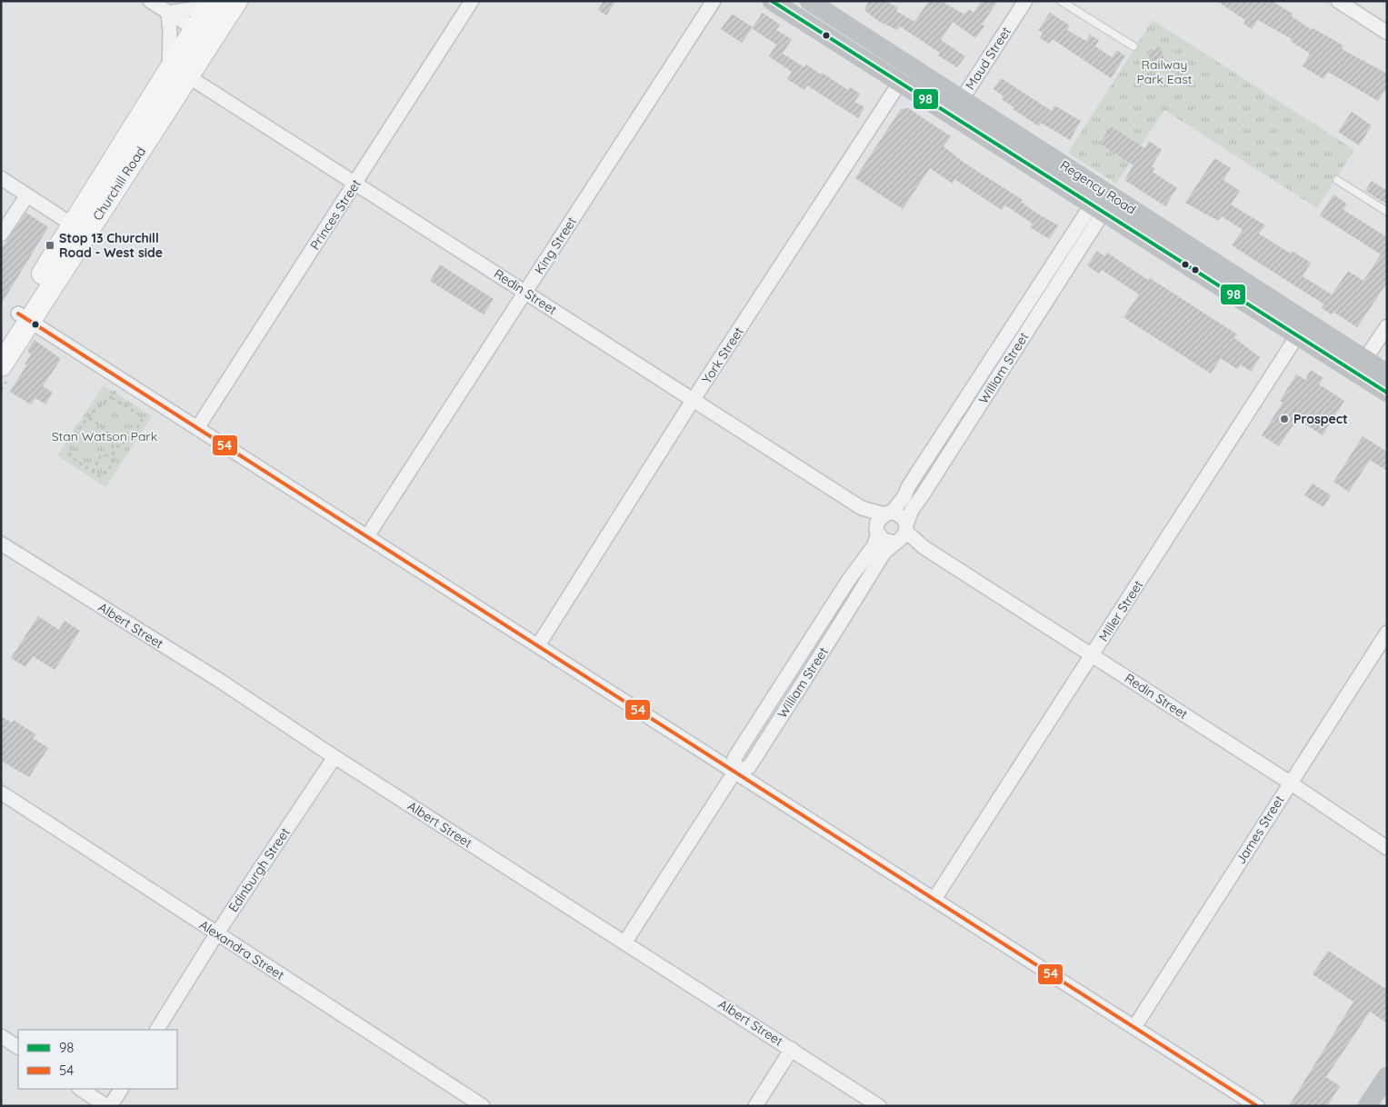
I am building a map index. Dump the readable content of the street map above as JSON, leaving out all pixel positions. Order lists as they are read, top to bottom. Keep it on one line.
{"streets":{"main road":["Churchill Road","Regency Road"],"street":["Maud Street","Princes Street","King Street","Redin Street","York Street","William Street","Miller Street","Albert Street","James Street","Edinburgh Street","Alexandra Street"]},"crossings":[["Maud Street","Regency Road"],["Churchill Road","Redin Street"],["Regency Road","York Street"],["Regency Road","William Street"],["Regency Road","Miller Street"],["Princes Street","Redin Street"],["King Street","Redin Street"],["Redin Street","York Street"],["Redin Street","William Street"],["Redin Street","Miller Street"],["Redin Street","James Street"],["William Street","Albert Street"],["Albert Street","Edinburgh Street"],["Edinburgh Street","Alexandra Street"]],"parks":["Railway Park East","Stan Watson Park"],"places":{"transit":["Stop 13 Churchill Road - West side"],"other":["Prospect"]},"lines":["transit line 98","transit line 54"],"legend":["98","54"]}
